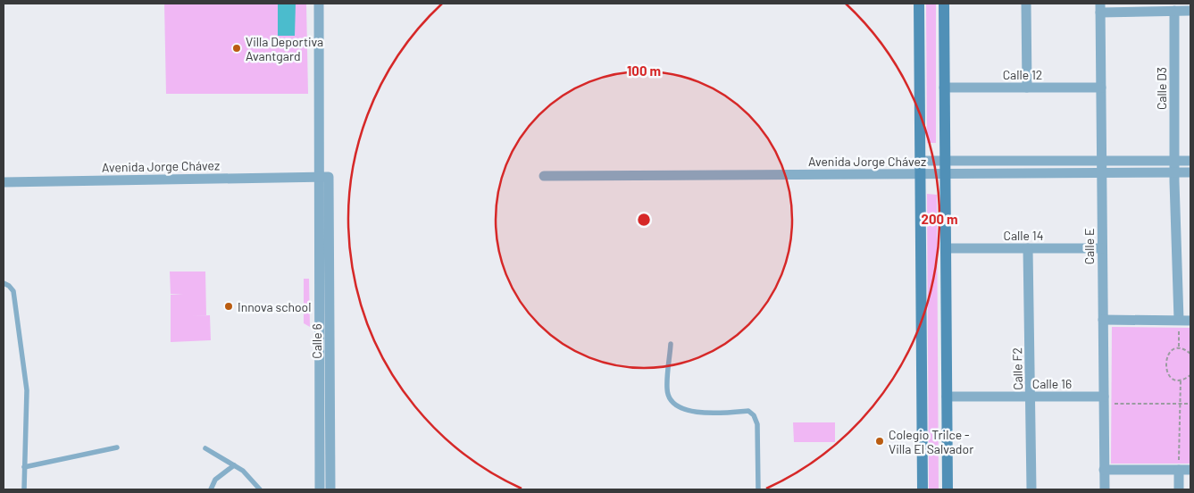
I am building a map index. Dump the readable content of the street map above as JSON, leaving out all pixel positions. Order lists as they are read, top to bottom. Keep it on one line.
{"streets":{"street":["Calle 12","Calle D3","Avenida Jorge Chávez","Calle 14","Calle E","Calle 6","Calle F2","Calle 16"]},"crossings":[["Calle 12","Calle E"],["Calle D3","Avenida Jorge Chávez"],["Avenida Jorge Chávez","Calle E"],["Avenida Jorge Chávez","Calle 6"],["Calle 14","Calle E"],["Calle 14","Calle F2"],["Calle E","Calle 16"],["Calle F2","Calle 16"]],"places":["Villa Deportiva Avantgard","Innova school","Colegio Trilce - Villa El Salvador"],"rings":["100 m","200 m"]}
